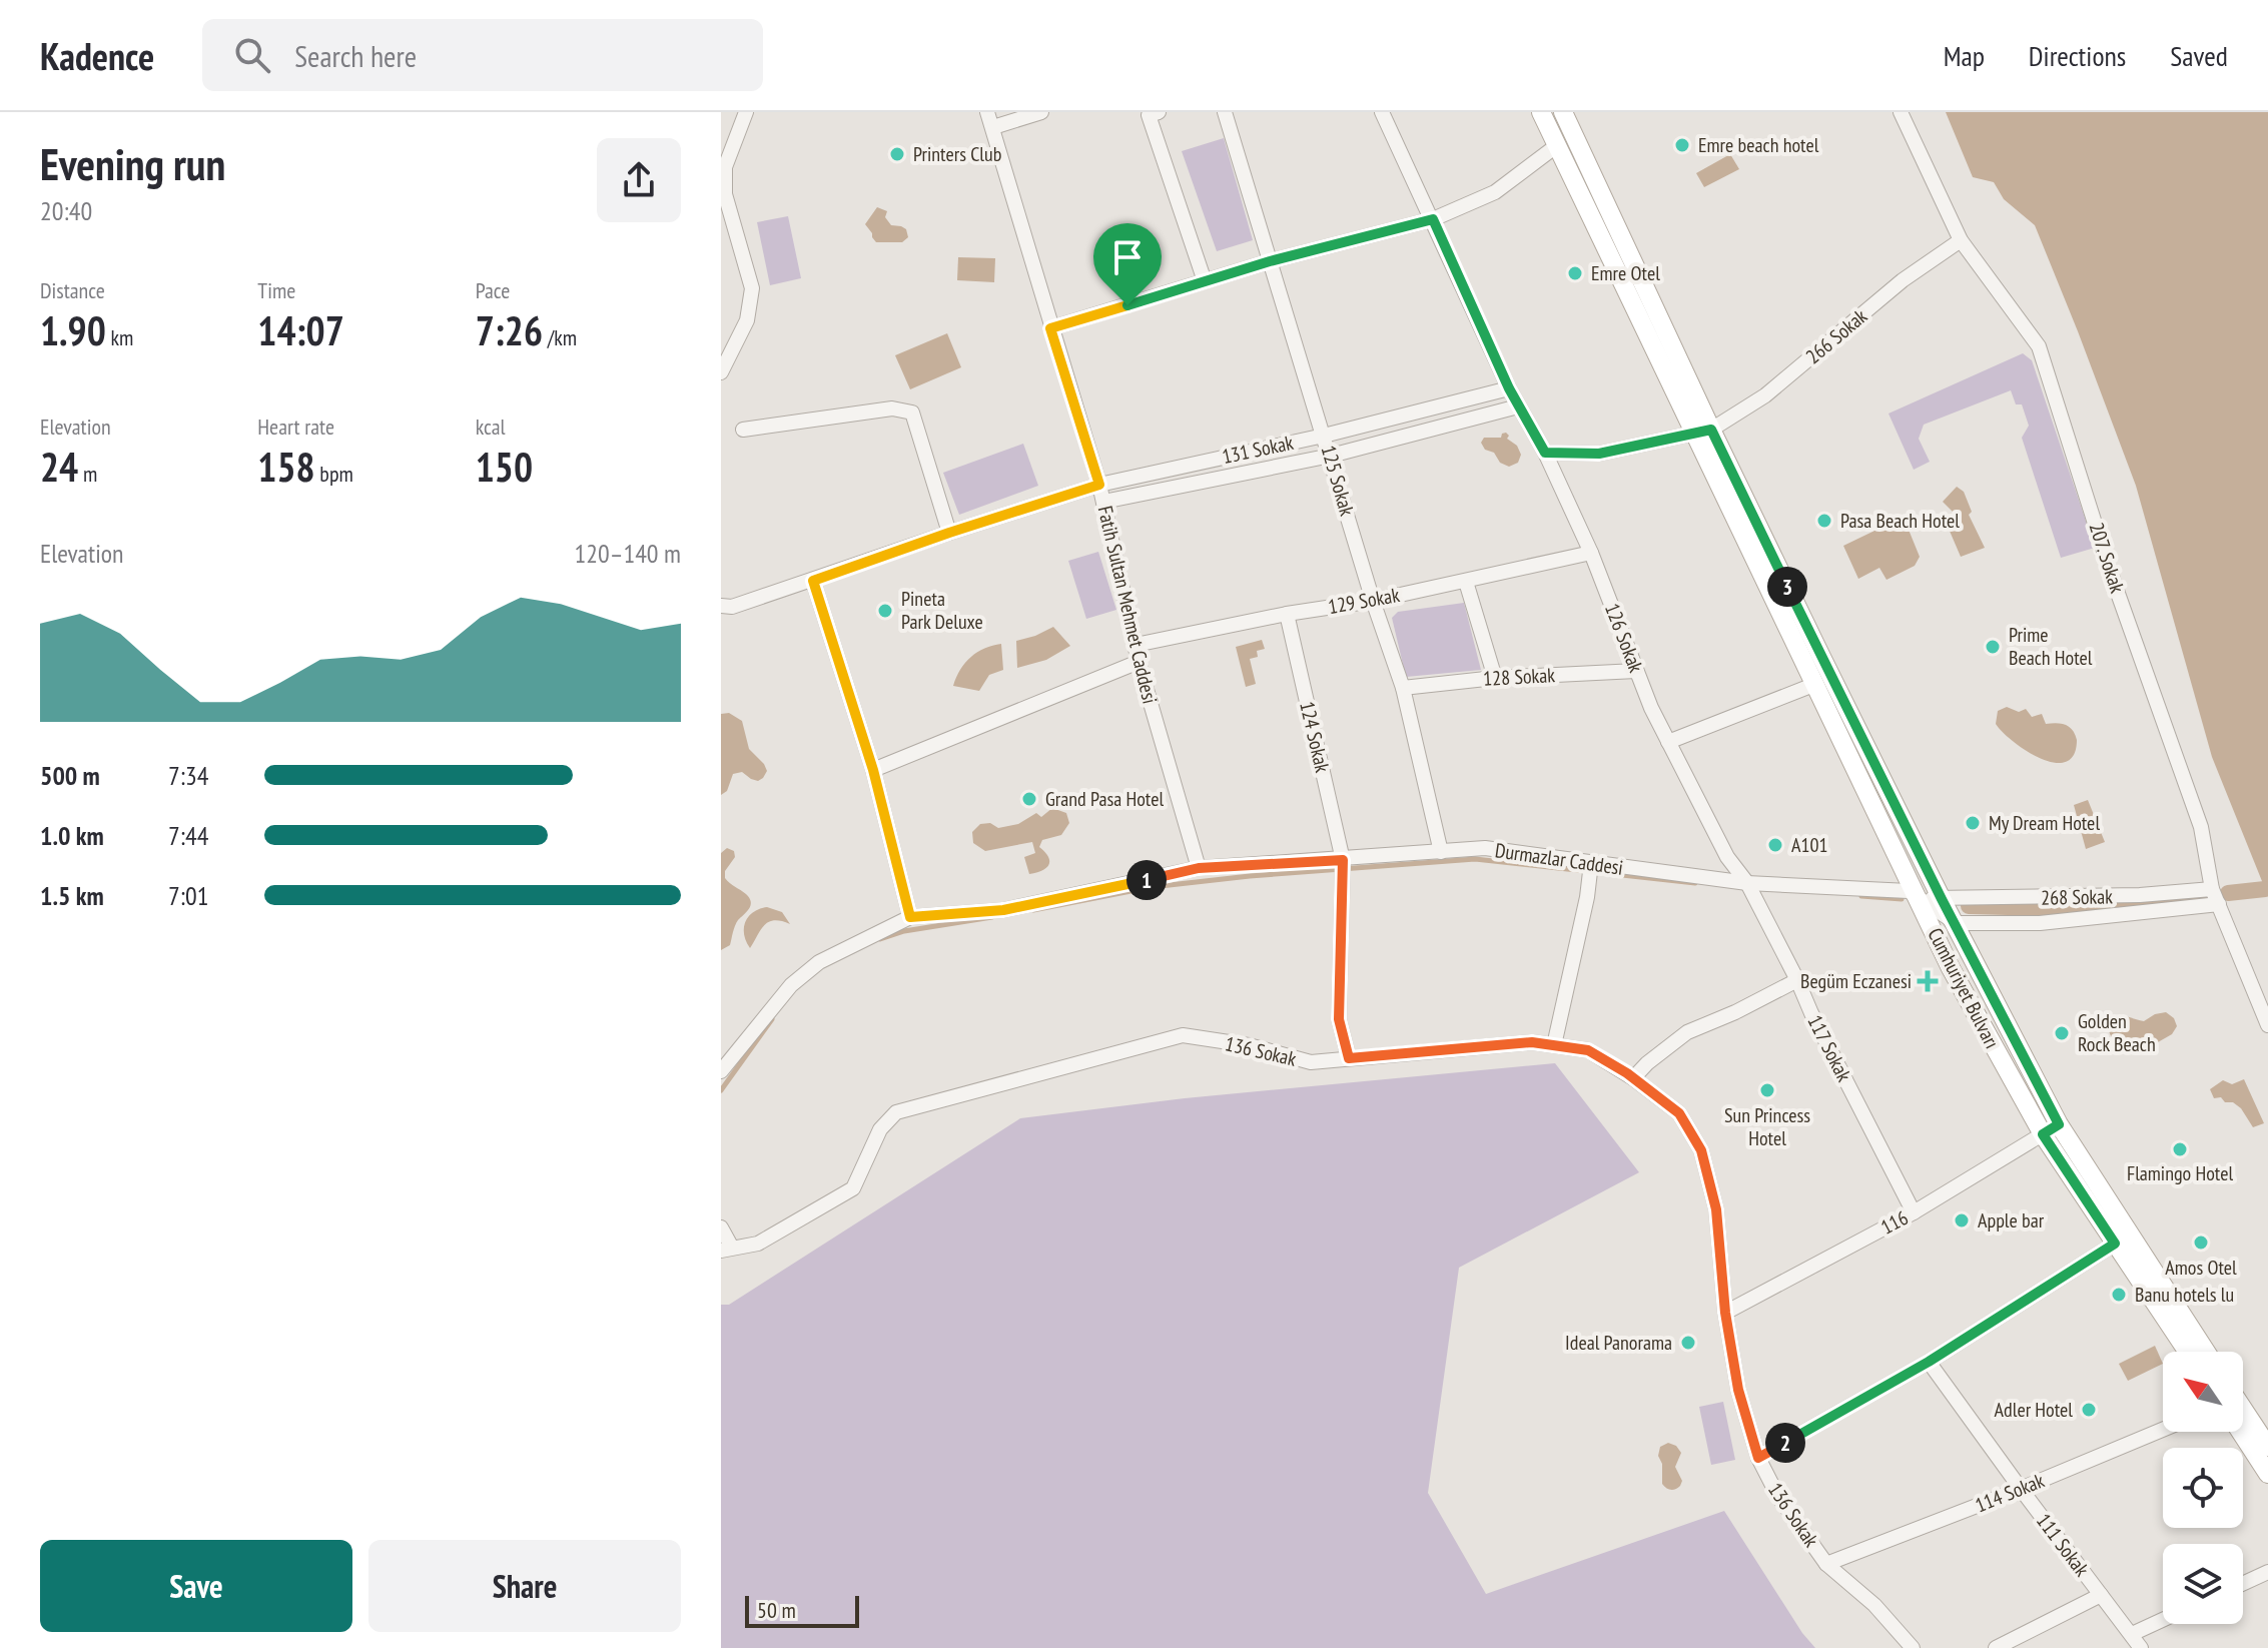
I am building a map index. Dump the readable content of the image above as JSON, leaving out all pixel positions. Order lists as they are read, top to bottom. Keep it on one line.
{"streets":{"main road":["Cumhuriyet Bulvarı"],"street":["266 Sokak","131 Sokak","125 Sokak","207. Sokak","129 Sokak","Fatih Sultan Mehmet Caddesi","126 Sokak","128 Sokak","124 Sokak","Durmazlar Caddesi","268 Sokak","117 Sokak","136 Sokak","116","114 Sokak","111 Sokak"]},"crossings":[["266 Sokak","207. Sokak"],["266 Sokak","126 Sokak"],["266 Sokak","Cumhuriyet Bulvarı"],["131 Sokak","125 Sokak"],["131 Sokak","Fatih Sultan Mehmet Caddesi"],["131 Sokak","126 Sokak"],["125 Sokak","129 Sokak"],["125 Sokak","128 Sokak"],["125 Sokak","Durmazlar Caddesi"],["207. Sokak","268 Sokak"],["129 Sokak","Fatih Sultan Mehmet Caddesi"],["129 Sokak","126 Sokak"],["129 Sokak","124 Sokak"],["Fatih Sultan Mehmet Caddesi","Durmazlar Caddesi"],["126 Sokak","128 Sokak"],["126 Sokak","Durmazlar Caddesi"],["126 Sokak","117 Sokak"],["124 Sokak","Durmazlar Caddesi"],["124 Sokak","136 Sokak"],["Durmazlar Caddesi","268 Sokak"],["Durmazlar Caddesi","Cumhuriyet Bulvarı"],["Durmazlar Caddesi","117 Sokak"],["268 Sokak","Cumhuriyet Bulvarı"],["Cumhuriyet Bulvarı","116"],["117 Sokak","116"],["136 Sokak","116"],["136 Sokak","114 Sokak"],["114 Sokak","111 Sokak"]],"places":{"other":["Emre beach hotel","Printers Club","Emre Otel","Pasa Beach Hotel","Pineta Park Deluxe","Prime Beach Hotel","Grand Pasa Hotel","My Dream Hotel","A101","Golden Rock Beach","Sun Princess Hotel","Flamingo Hotel","Apple bar","Amos Otel","Banu hotels lu","Ideal Panorama","Adler Hotel"],"health":["Begüm Eczanesi"]},"scale_bar":"50 m","north":"top left","page":{"header":"Kadence","search":"Search here","nav":["Map","Directions","Saved"],"heading":["Evening run","20:40"],"stats":[["Distance","1.90 km"],["Time","14:07"],["Pace","7:26 /km"],["Elevation","24 m"],["Heart rate","158 bpm"],["kcal","150"]],"chart":["Elevation","120–140 m"],"pins":["3","1","2"],"list":[{"name":"500 m","note":"7:34"},{"name":"1.0 km","note":"7:44"},{"name":"1.5 km","note":"7:01"}],"buttons":["Save","Share"],"scale":"50 m"}}
